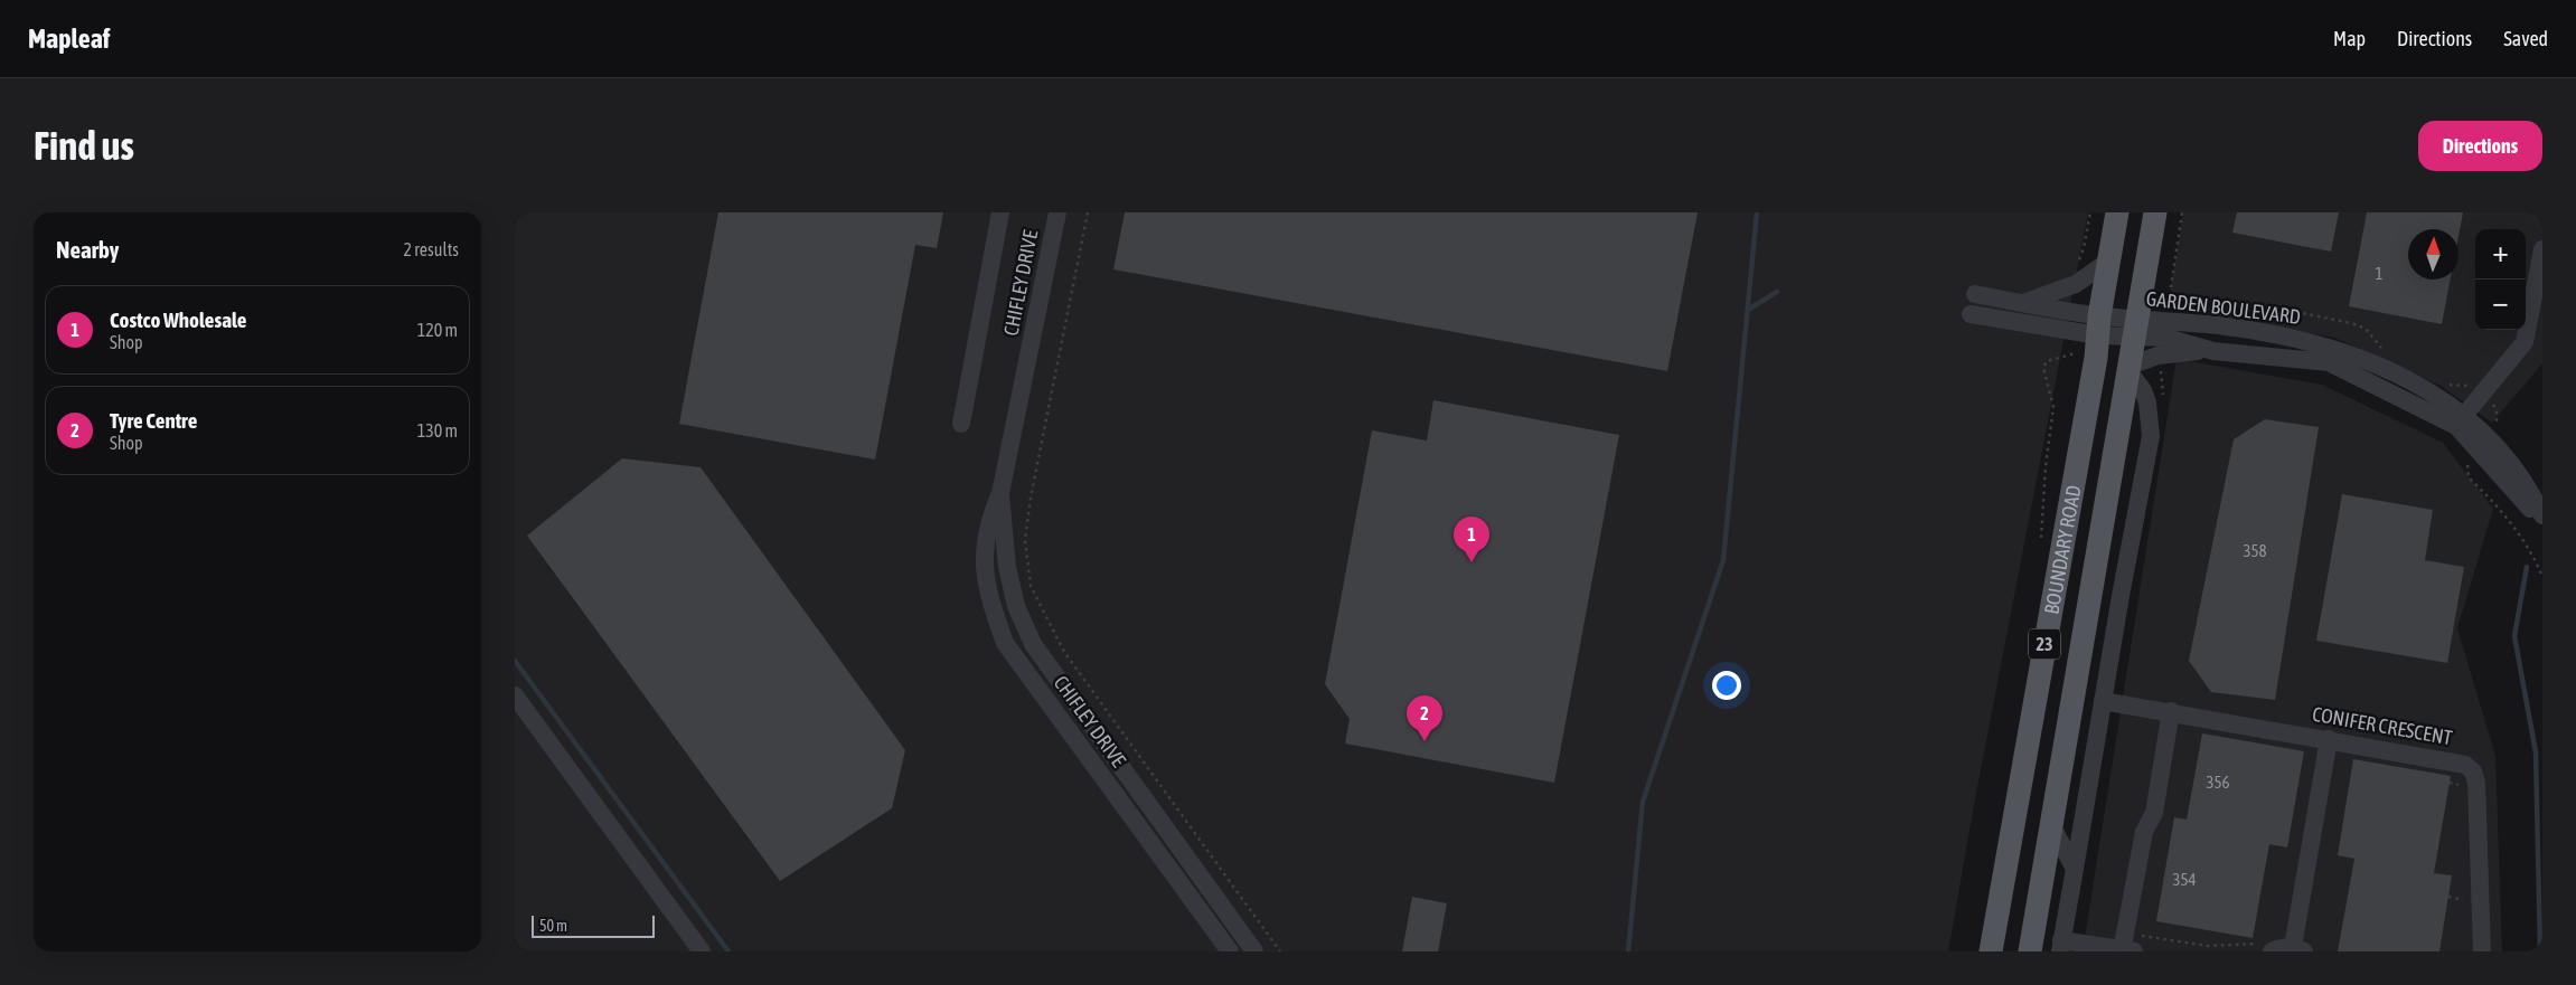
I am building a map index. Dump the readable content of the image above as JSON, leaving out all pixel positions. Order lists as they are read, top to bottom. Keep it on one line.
{"streets":{"main road":["BOUNDARY ROAD","23"],"street":["CHIFLEY DRIVE","GARDEN BOULEVARD","CONIFER CRESCENT"]},"crossings":[["GARDEN BOULEVARD","BOUNDARY ROAD"]],"house_numbers":["1","358","356","354"],"scale_bar":"50 m","north":"top","page":{"header":"Mapleaf","nav":["Map","Directions","Saved"],"buttons":"Directions","title":"Find us","heading":["Nearby","2 results"],"map_buttons":["+","−"],"list":[{"mark":"1","name":"Costco Wholesale","note":"Shop","value":"120 m"},{"mark":"2","name":"Tyre Centre","note":"Shop","value":"130 m"}],"pins":["1","2"],"scale":"50 m"}}
